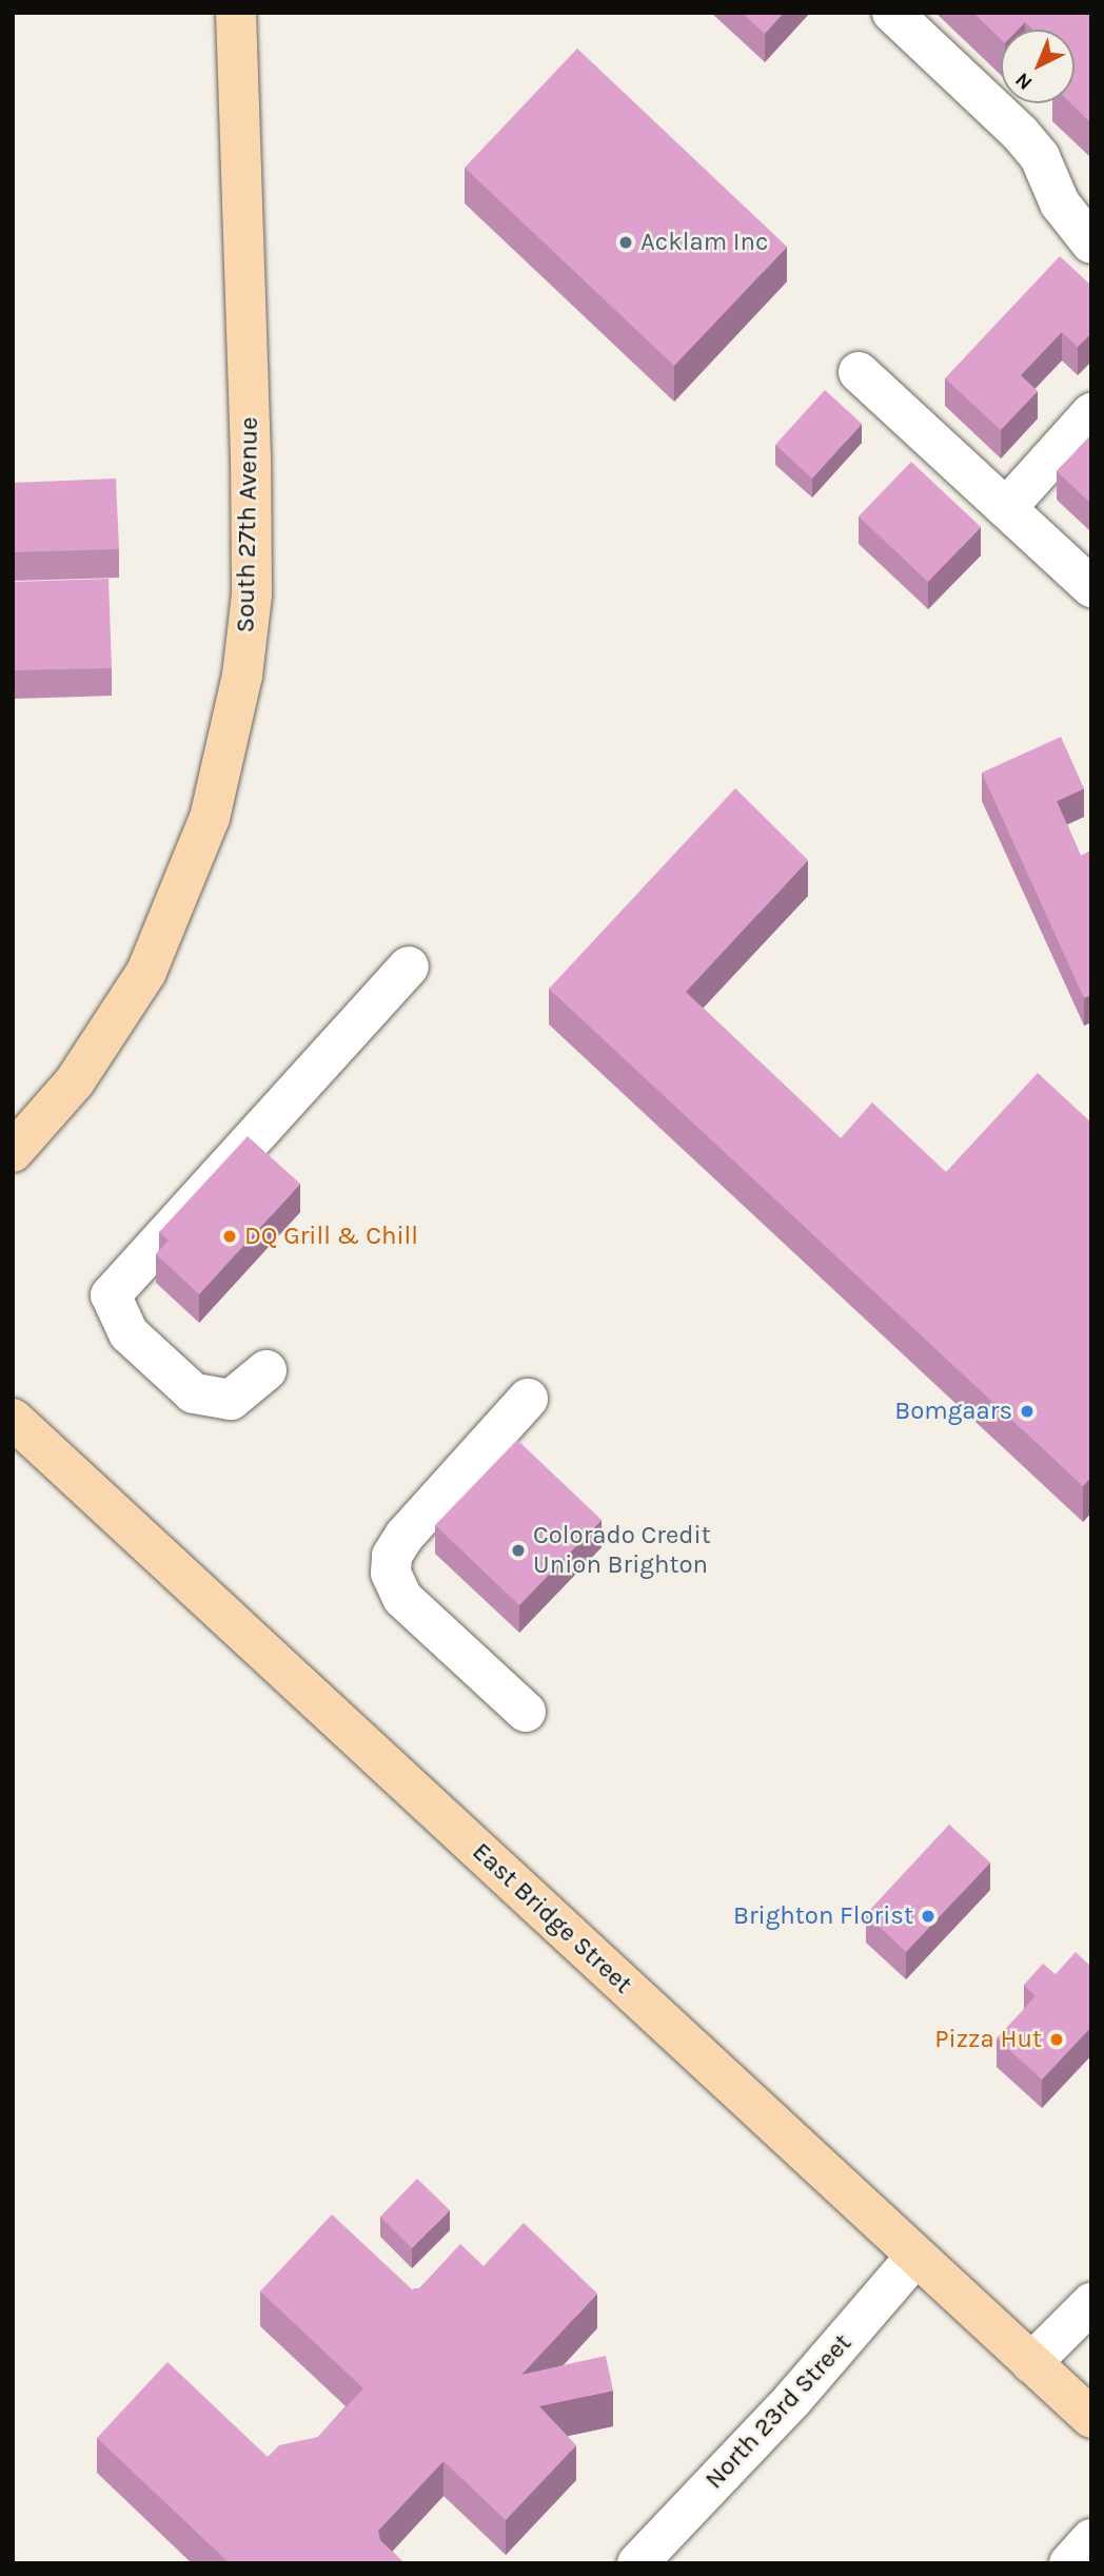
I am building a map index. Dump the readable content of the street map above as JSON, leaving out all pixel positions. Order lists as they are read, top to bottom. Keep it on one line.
{"streets":{"main road":["South 27th Avenue","East Bridge Street"],"street":["North 23rd Street"]},"crossings":[["East Bridge Street","North 23rd Street"]],"places":["Acklam Inc","DQ Grill & Chill","Bomgaars","Colorado Credit Union Brighton","Brighton Florist","Pizza Hut"],"north":"bottom left"}
